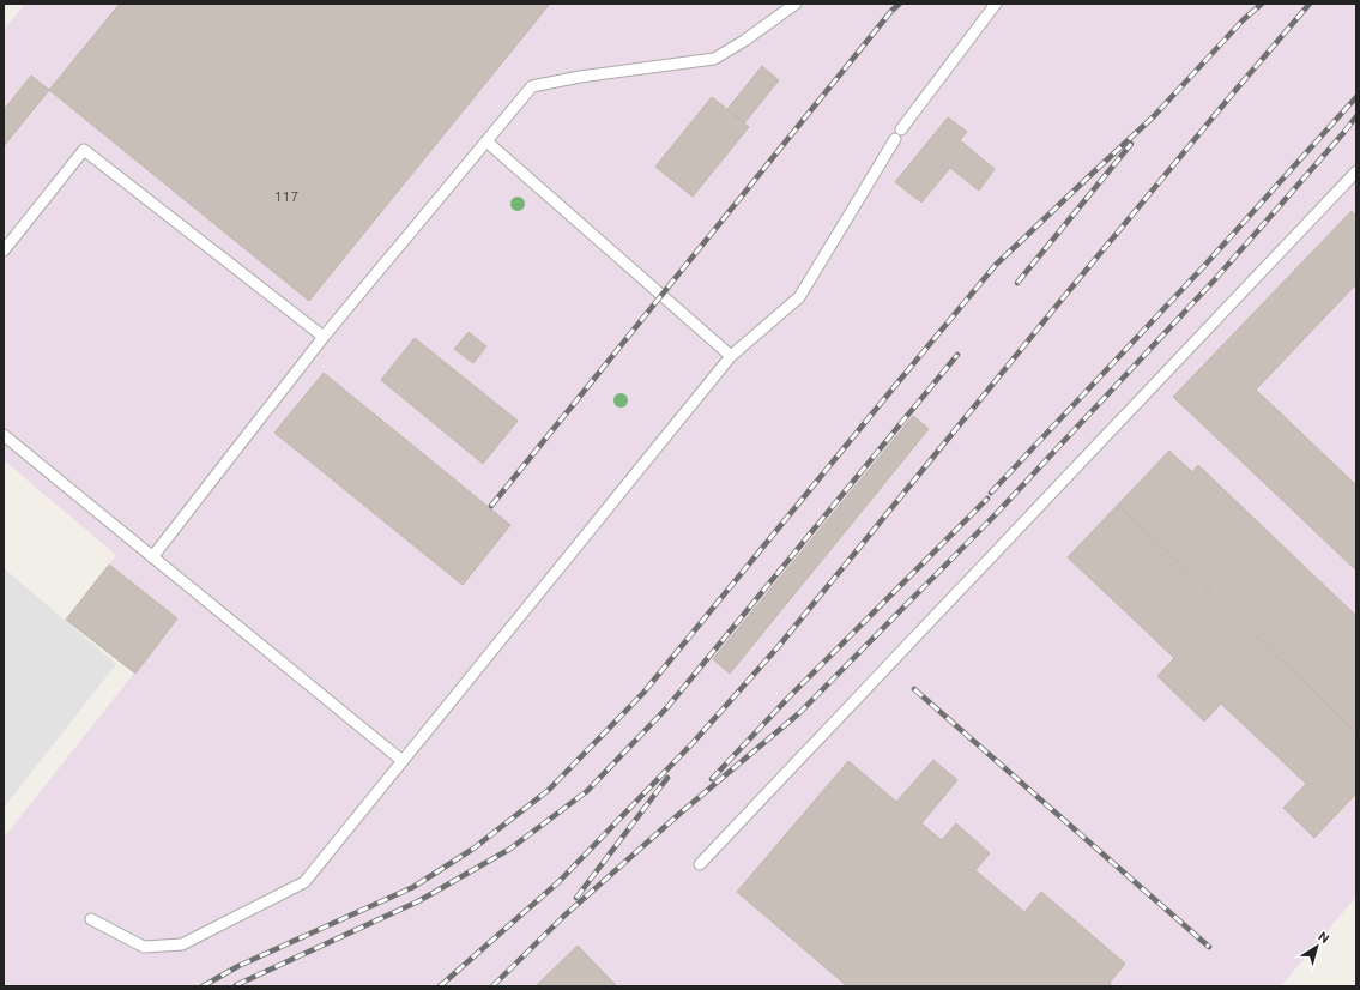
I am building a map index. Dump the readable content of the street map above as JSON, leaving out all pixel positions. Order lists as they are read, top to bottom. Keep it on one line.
{"house_numbers":["117"],"north":"top right"}
